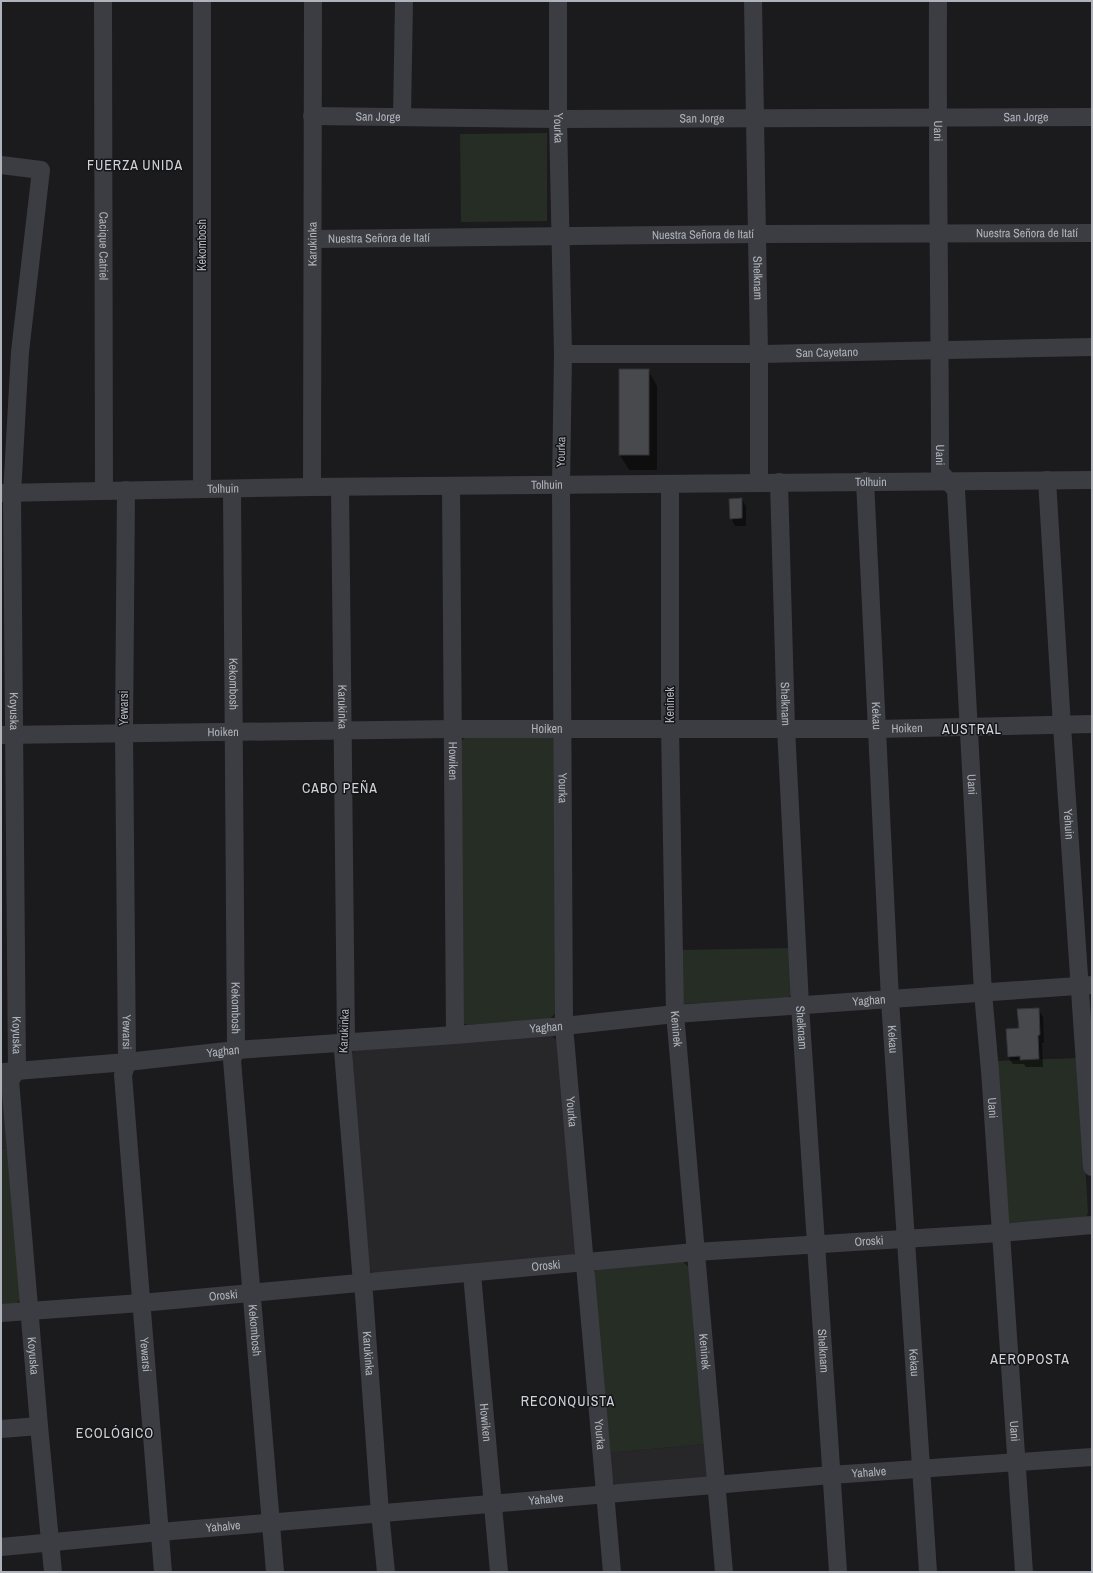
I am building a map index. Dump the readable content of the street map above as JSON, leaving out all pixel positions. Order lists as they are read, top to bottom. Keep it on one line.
{"streets":{"street":["San Jorge","Yourka","Uani","Nuestra Señora de Itatí","Karukinka","Kekombosh","Cacique Catriel","Shelknam","San Cayetano","Tolhuin","Keninek","Yewarsi","Koyuska","Kekau","Hoiken","Howiken","Yehuin","Yaghan","Oroski","Yahalve"]},"crossings":[["San Jorge","Yourka"],["San Jorge","Uani"],["San Jorge","Karukinka"],["San Jorge","Shelknam"],["Yourka","Nuestra Señora de Itatí"],["Yourka","San Cayetano"],["Yourka","Tolhuin"],["Yourka","Hoiken"],["Yourka","Yaghan"],["Yourka","Oroski"],["Yourka","Yahalve"],["Uani","Nuestra Señora de Itatí"],["Uani","San Cayetano"],["Uani","Tolhuin"],["Uani","Hoiken"],["Uani","Yaghan"],["Uani","Oroski"],["Uani","Yahalve"],["Nuestra Señora de Itatí","Karukinka"],["Nuestra Señora de Itatí","Shelknam"],["Karukinka","Tolhuin"],["Karukinka","Hoiken"],["Karukinka","Yaghan"],["Karukinka","Oroski"],["Karukinka","Yahalve"],["Kekombosh","Tolhuin"],["Kekombosh","Hoiken"],["Kekombosh","Yaghan"],["Kekombosh","Oroski"],["Kekombosh","Yahalve"],["Cacique Catriel","Tolhuin"],["Shelknam","San Cayetano"],["Shelknam","Tolhuin"],["Shelknam","Hoiken"],["Shelknam","Yaghan"],["Shelknam","Oroski"],["Shelknam","Yahalve"],["Tolhuin","Keninek"],["Tolhuin","Yewarsi"],["Tolhuin","Koyuska"],["Tolhuin","Kekau"],["Tolhuin","Howiken"],["Tolhuin","Yehuin"],["Keninek","Hoiken"],["Keninek","Yaghan"],["Keninek","Oroski"],["Keninek","Yahalve"],["Yewarsi","Hoiken"],["Yewarsi","Yaghan"],["Yewarsi","Oroski"],["Yewarsi","Yahalve"],["Koyuska","Hoiken"],["Koyuska","Yaghan"],["Koyuska","Oroski"],["Koyuska","Yahalve"],["Kekau","Hoiken"],["Kekau","Yaghan"],["Kekau","Oroski"],["Kekau","Yahalve"],["Hoiken","Howiken"],["Hoiken","Yehuin"],["Howiken","Yaghan"],["Howiken","Oroski"],["Howiken","Yahalve"],["Yehuin","Yaghan"]],"districts":["FUERZA UNIDA","AUSTRAL","CABO PEÑA","AEROPOSTA","RECONQUISTA","ECOLÓGICO"]}
